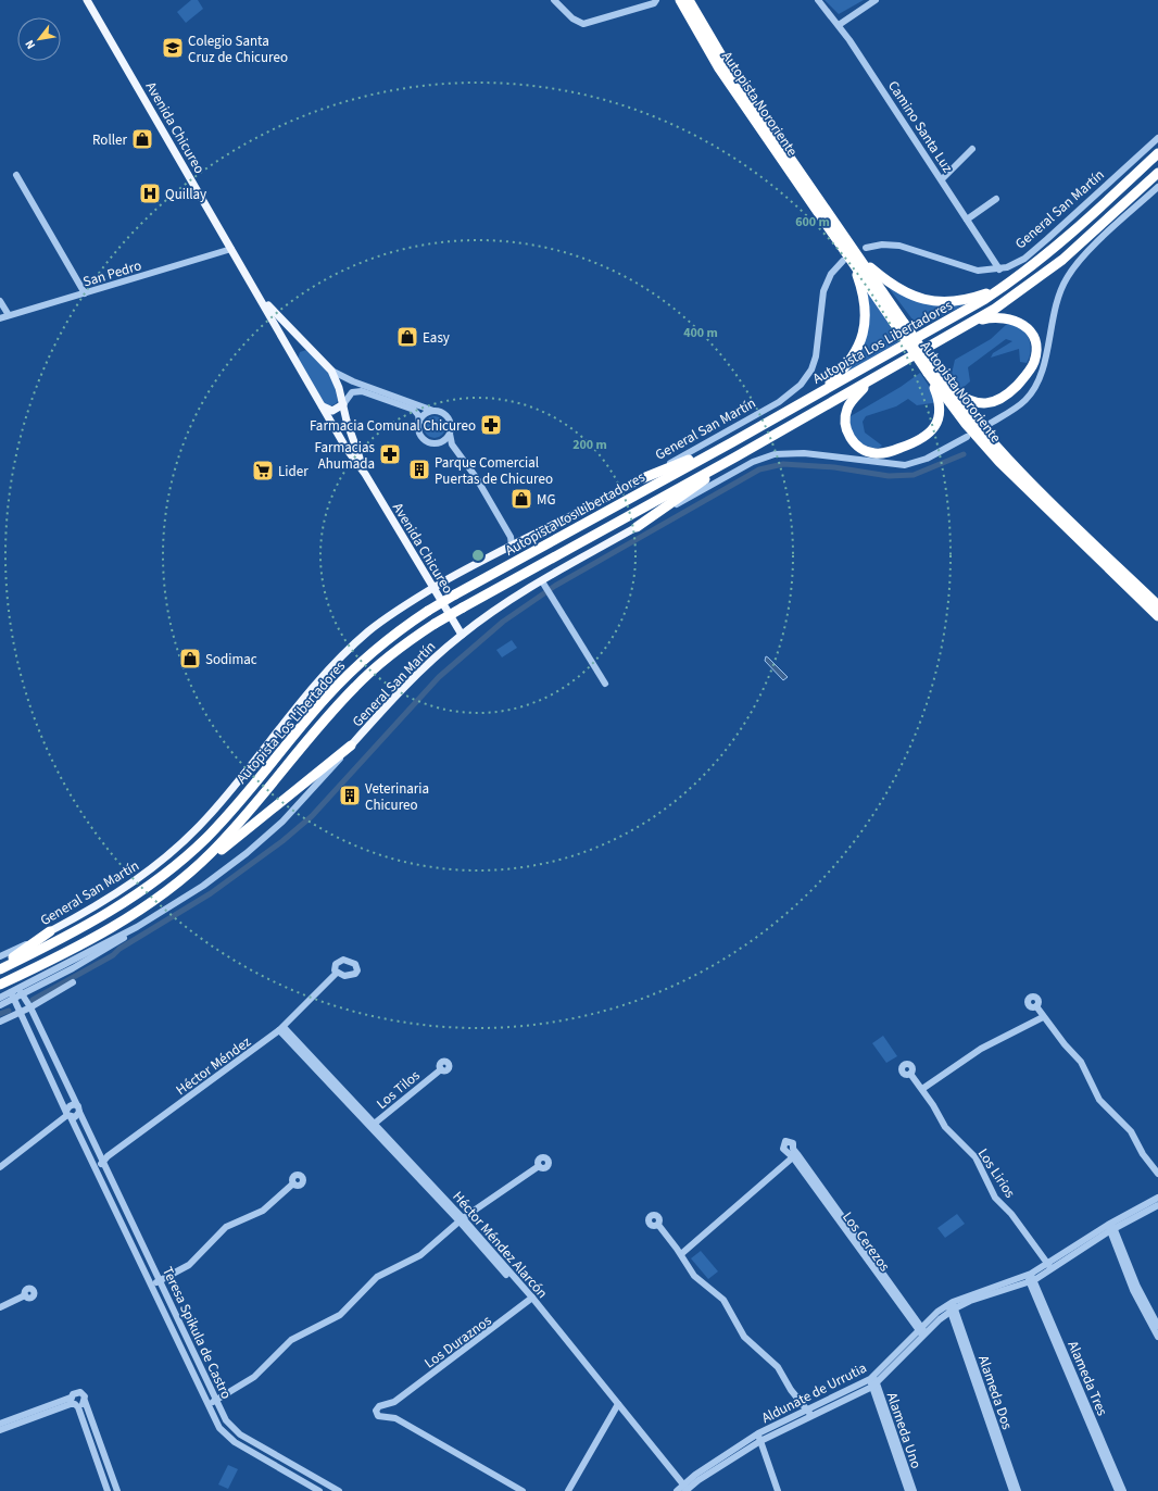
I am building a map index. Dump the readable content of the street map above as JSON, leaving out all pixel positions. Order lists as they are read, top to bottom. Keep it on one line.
{"streets":{"highway":["Autopista Nororiente","Autopista Los Libertadores"],"main road":["Avenida Chicureo","General San Martín"],"street":["Camino Santa Luz","San Pedro","Héctor Méndez","Los Tilos","Los Lirios","Los Cerezos","Héctor Méndez Alarcón","Teresa Spikula de Castro","Los Duraznos","Alameda Tres","Aldunate de Urrutia","Alameda Dos","Alameda Uno"]},"crossings":[["Autopista Nororiente","General San Martín"],["Camino Santa Luz","General San Martín"],["Avenida Chicureo","General San Martín"],["Avenida Chicureo","San Pedro"],["General San Martín","Teresa Spikula de Castro"],["Héctor Méndez","Héctor Méndez Alarcón"],["Héctor Méndez","Teresa Spikula de Castro"],["Los Tilos","Héctor Méndez Alarcón"],["Los Lirios","Aldunate de Urrutia"],["Los Cerezos","Aldunate de Urrutia"],["Héctor Méndez Alarcón","Los Duraznos"],["Héctor Méndez Alarcón","Aldunate de Urrutia"],["Alameda Tres","Aldunate de Urrutia"],["Aldunate de Urrutia","Alameda Dos"],["Aldunate de Urrutia","Alameda Uno"]],"places":{"school or university":["Colegio Santa Cruz de Chicureo"],"shop":["Roller","Easy","MG","Sodimac"],"hospital":["Quillay"],"pharmacy":["Farmacia Comunal Chicureo","Farmacias Ahumada"],"building":["Parque Comercial Puertas de Chicureo","Veterinaria Chicureo"],"supermarket":["Lider"]},"north":"bottom left","rings":["600 m","400 m","200 m"]}
